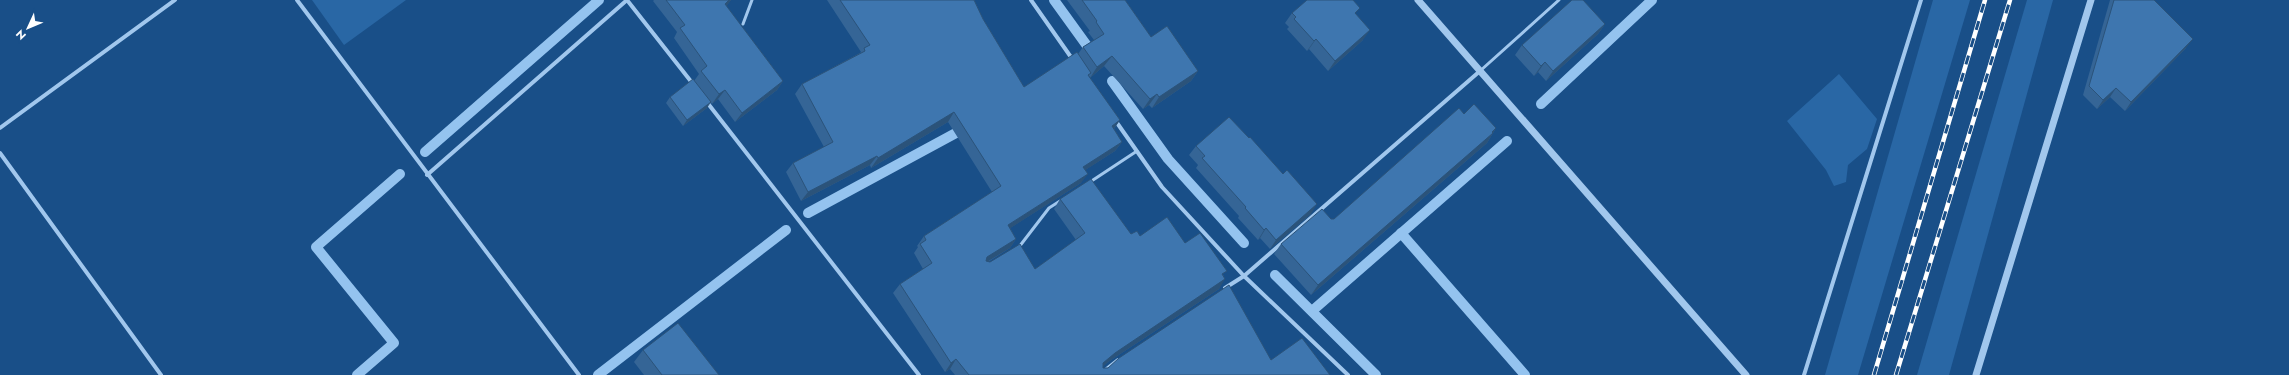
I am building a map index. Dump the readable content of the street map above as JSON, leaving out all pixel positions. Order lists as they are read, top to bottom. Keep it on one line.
{"north":"bottom left"}
